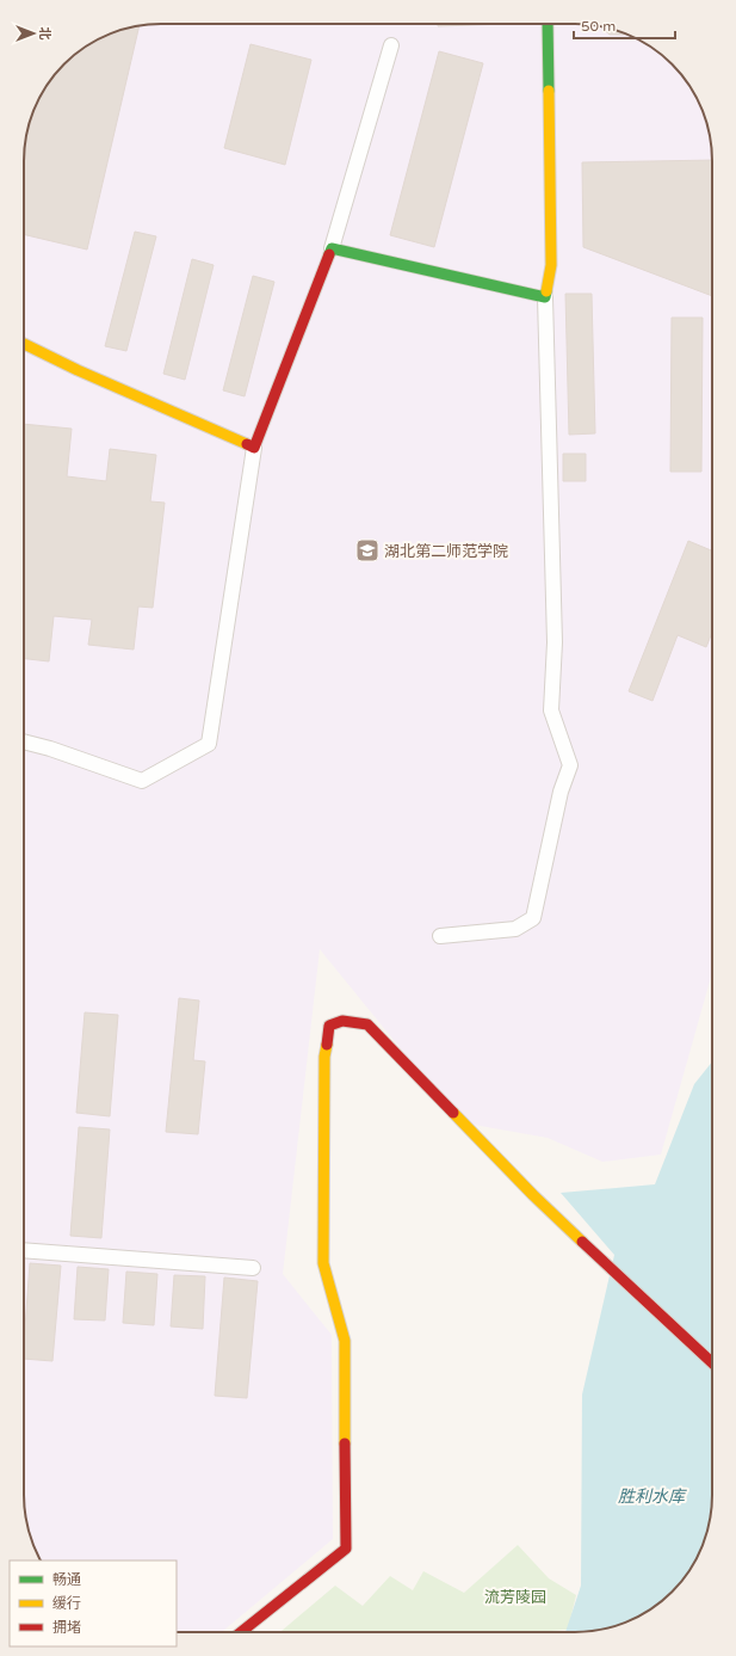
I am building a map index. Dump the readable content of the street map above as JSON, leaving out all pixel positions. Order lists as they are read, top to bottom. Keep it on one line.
{"water":["胜利水库"],"parks":["流芳陵园"],"places":{"school or university":["湖北第二师范学院"]},"legend":["畅通","缓行","拥堵"],"scale_bar":"50 m","north":"right"}
